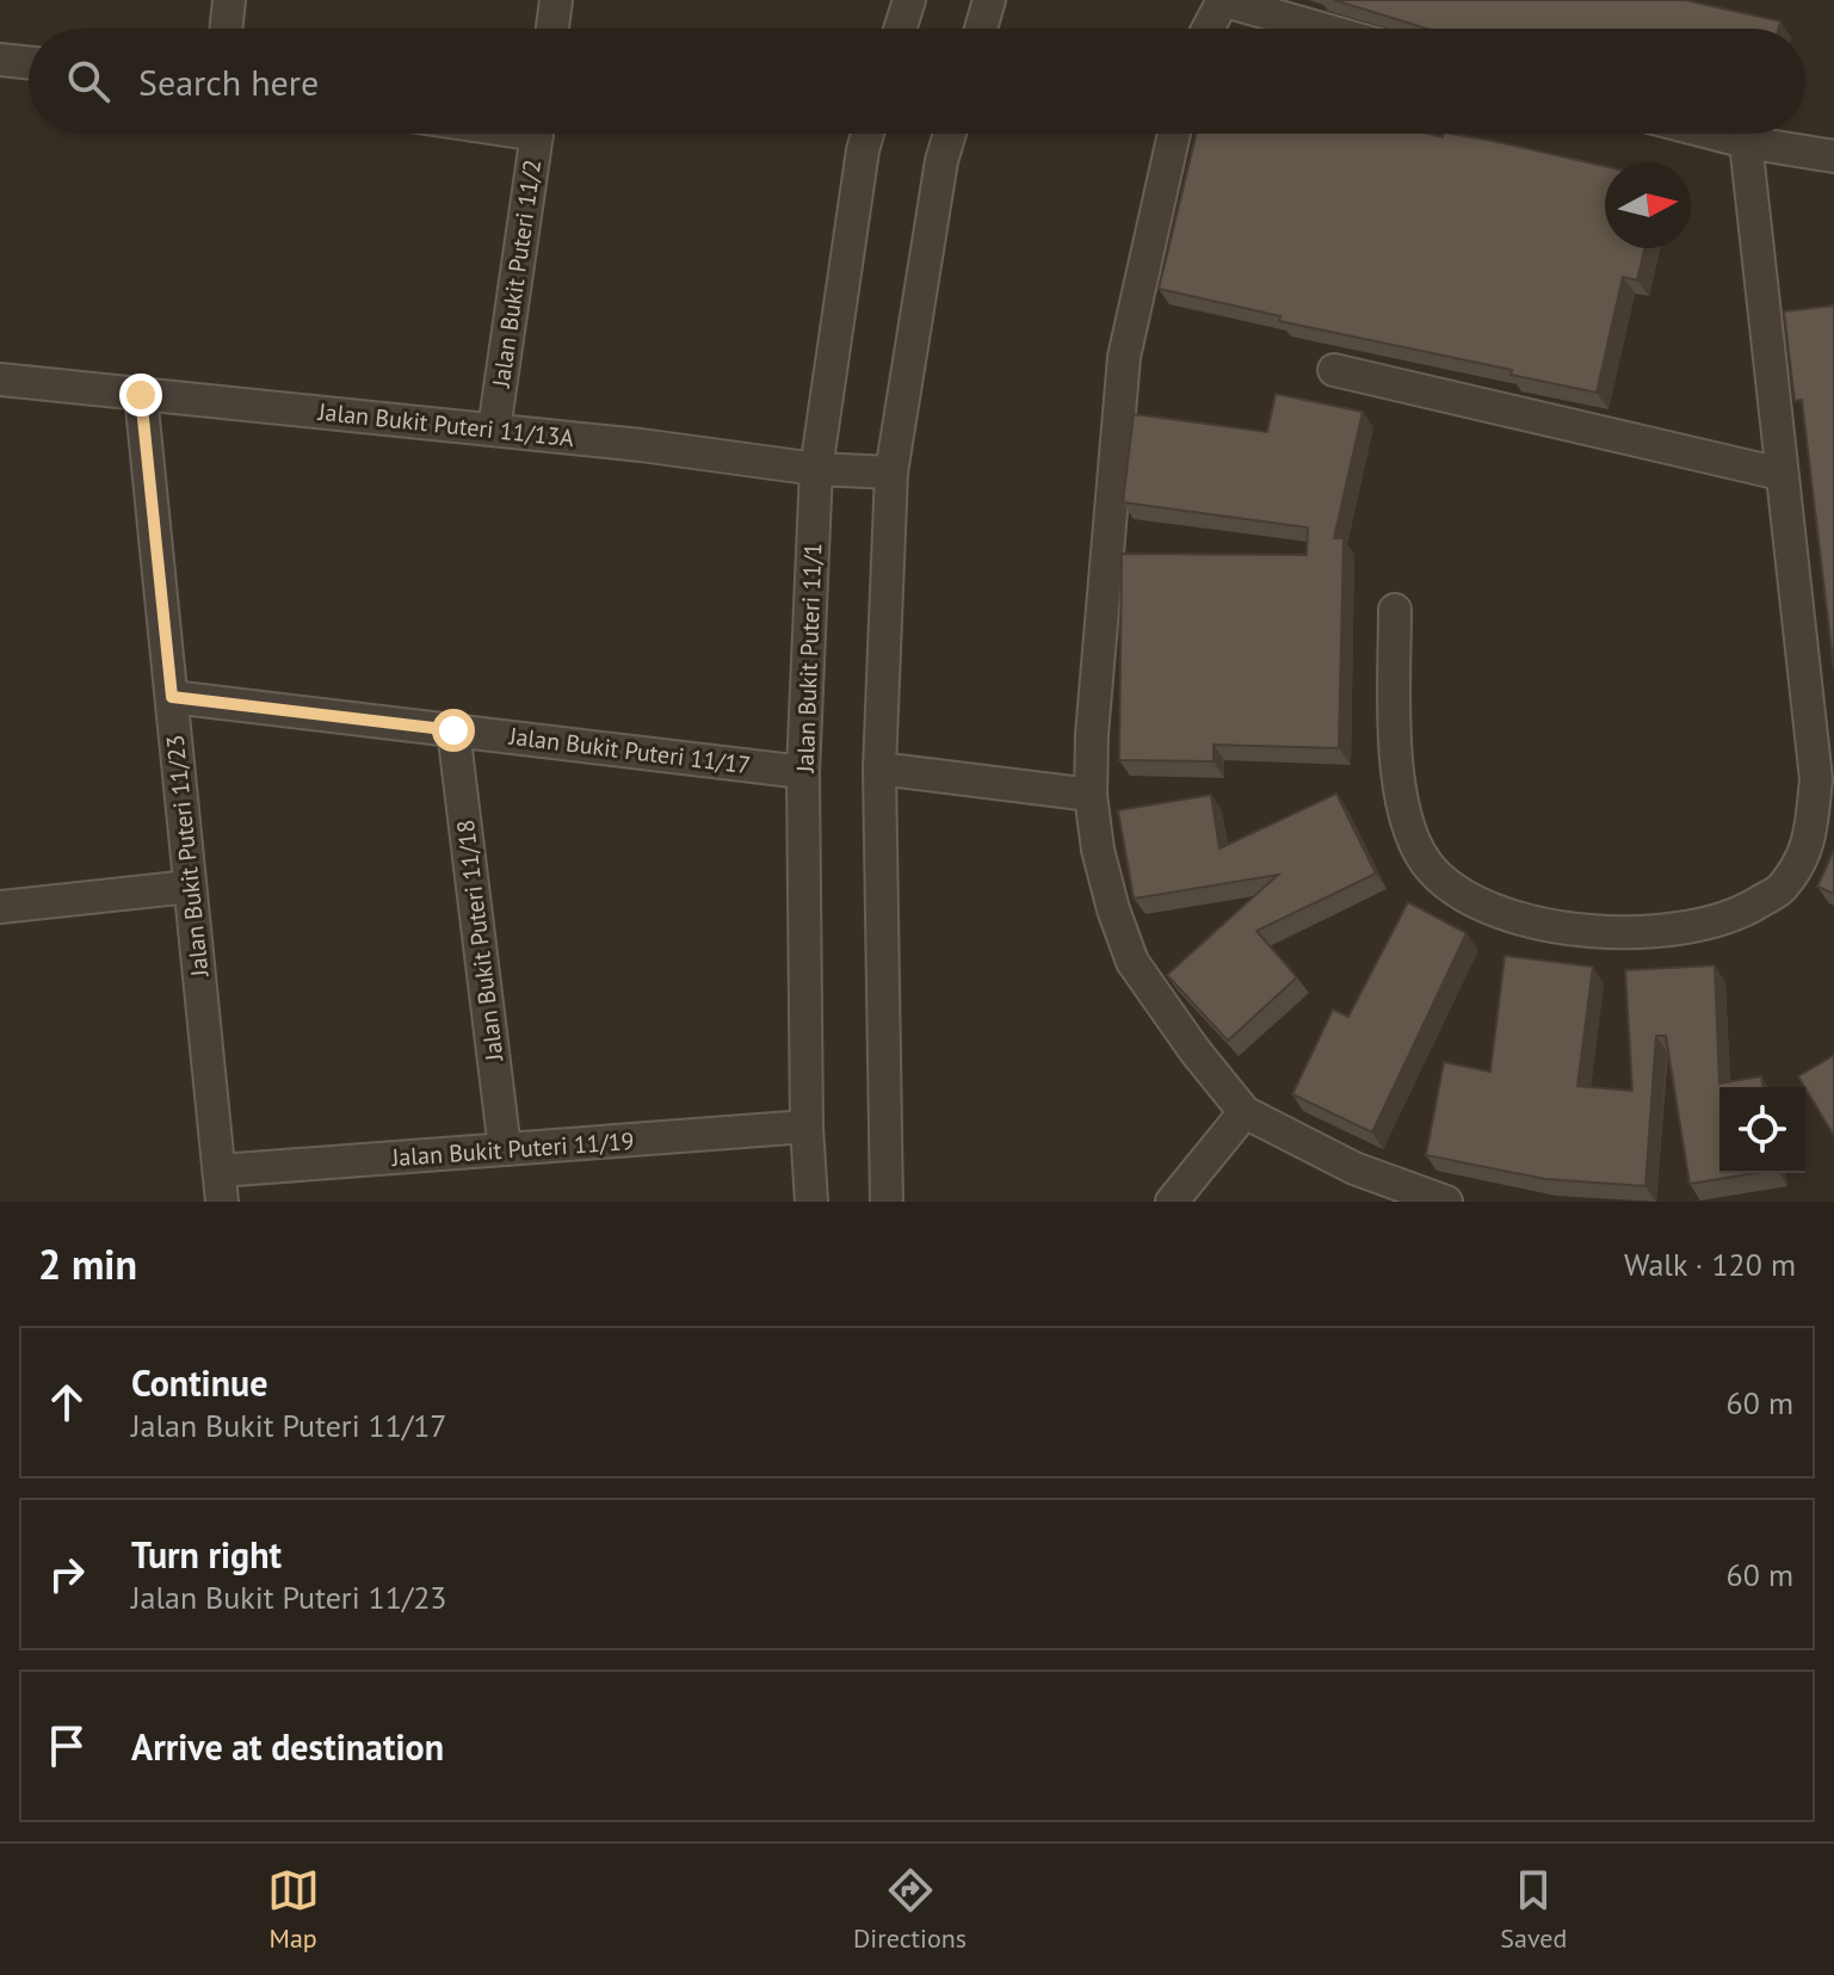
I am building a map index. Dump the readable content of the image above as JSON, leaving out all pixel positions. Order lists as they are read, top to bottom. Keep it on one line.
{"streets":{"street":["Jalan Bukit Puteri 11/2","Jalan Bukit Puteri 11/13A","Jalan Bukit Puteri 11/1","Jalan Bukit Puteri 11/17","Jalan Bukit Puteri 11/23","Jalan Bukit Puteri 11/18","Jalan Bukit Puteri 11/19"]},"crossings":[["Jalan Bukit Puteri 11/2","Jalan Bukit Puteri 11/13A"],["Jalan Bukit Puteri 11/13A","Jalan Bukit Puteri 11/1"],["Jalan Bukit Puteri 11/13A","Jalan Bukit Puteri 11/23"],["Jalan Bukit Puteri 11/1","Jalan Bukit Puteri 11/17"],["Jalan Bukit Puteri 11/1","Jalan Bukit Puteri 11/19"],["Jalan Bukit Puteri 11/17","Jalan Bukit Puteri 11/23"],["Jalan Bukit Puteri 11/17","Jalan Bukit Puteri 11/18"],["Jalan Bukit Puteri 11/23","Jalan Bukit Puteri 11/19"],["Jalan Bukit Puteri 11/18","Jalan Bukit Puteri 11/19"]],"north":"right","page":{"search":"Search here","heading":["2 min","Walk · 120 m"],"list":[["Continue","Jalan Bukit Puteri 11/17","60 m"],["Turn right","Jalan Bukit Puteri 11/23","60 m"],"Arrive at destination"],"nav":["Map","Directions","Saved"]}}
